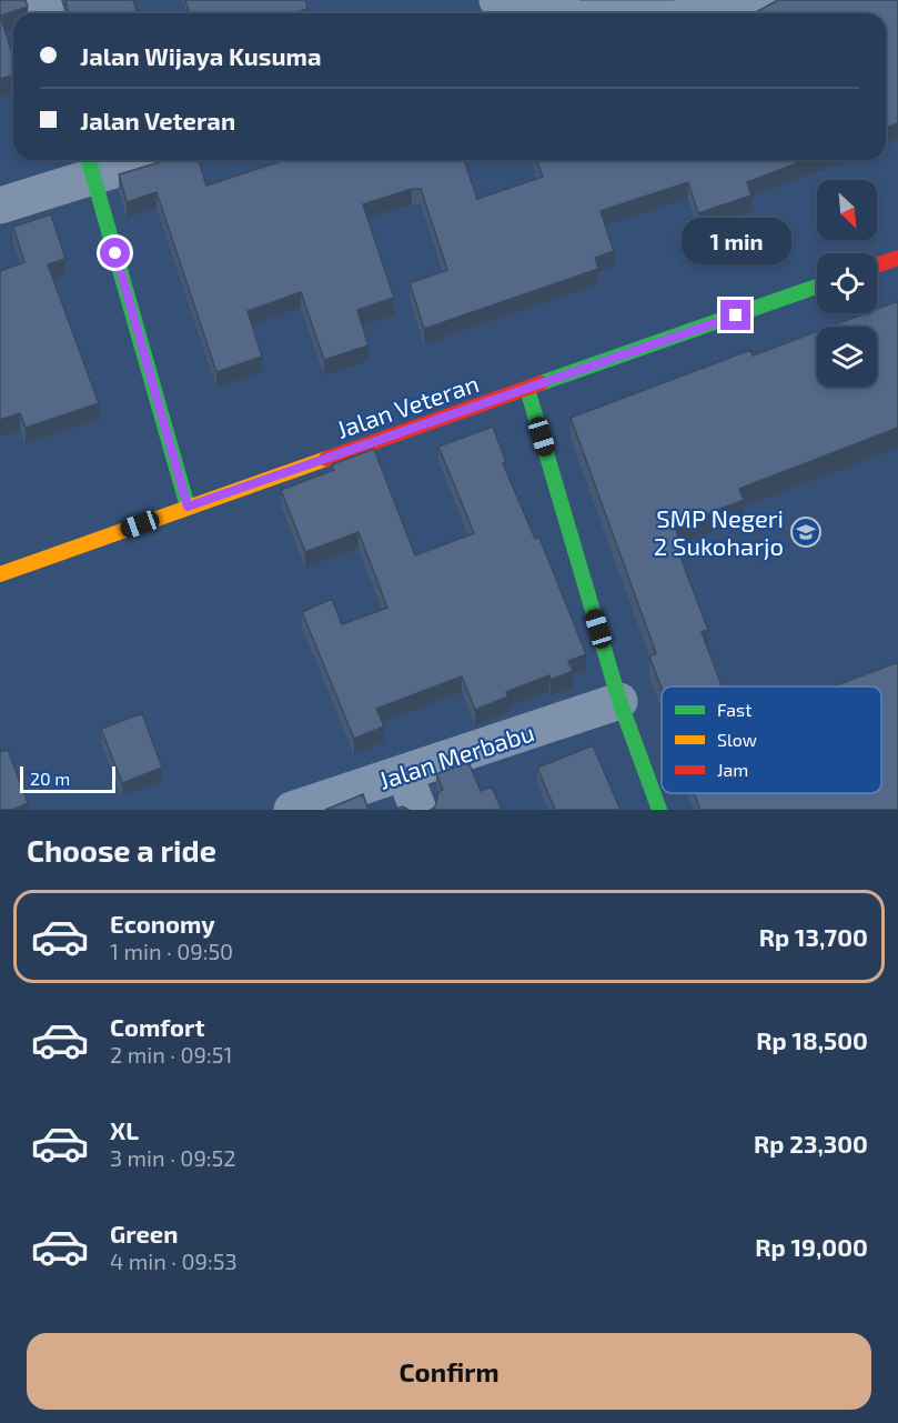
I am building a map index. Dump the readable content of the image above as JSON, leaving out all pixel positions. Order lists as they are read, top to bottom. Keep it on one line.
{"streets":{"main road":["Jalan Veteran"],"street":["Jalan Merbabu"]},"places":{"school or university":["SMP Negeri 2 Sukoharjo"]},"legend":["Fast","Slow","Jam"],"scale_bar":"20 m","north":"bottom right","page":{"banner":["Jalan Wijaya Kusuma","Jalan Veteran"],"bubble":"1 min","scale":"20 m","heading":"Choose a ride","list":[{"name":"Economy","note":"1 min · 09:50","value":"Rp 13,700"},{"name":"Comfort","note":"2 min · 09:51","value":"Rp 18,500"},{"name":"XL","note":"3 min · 09:52","value":"Rp 23,300"},{"name":"Green","note":"4 min · 09:53","value":"Rp 19,000"}],"buttons":"Confirm"}}
